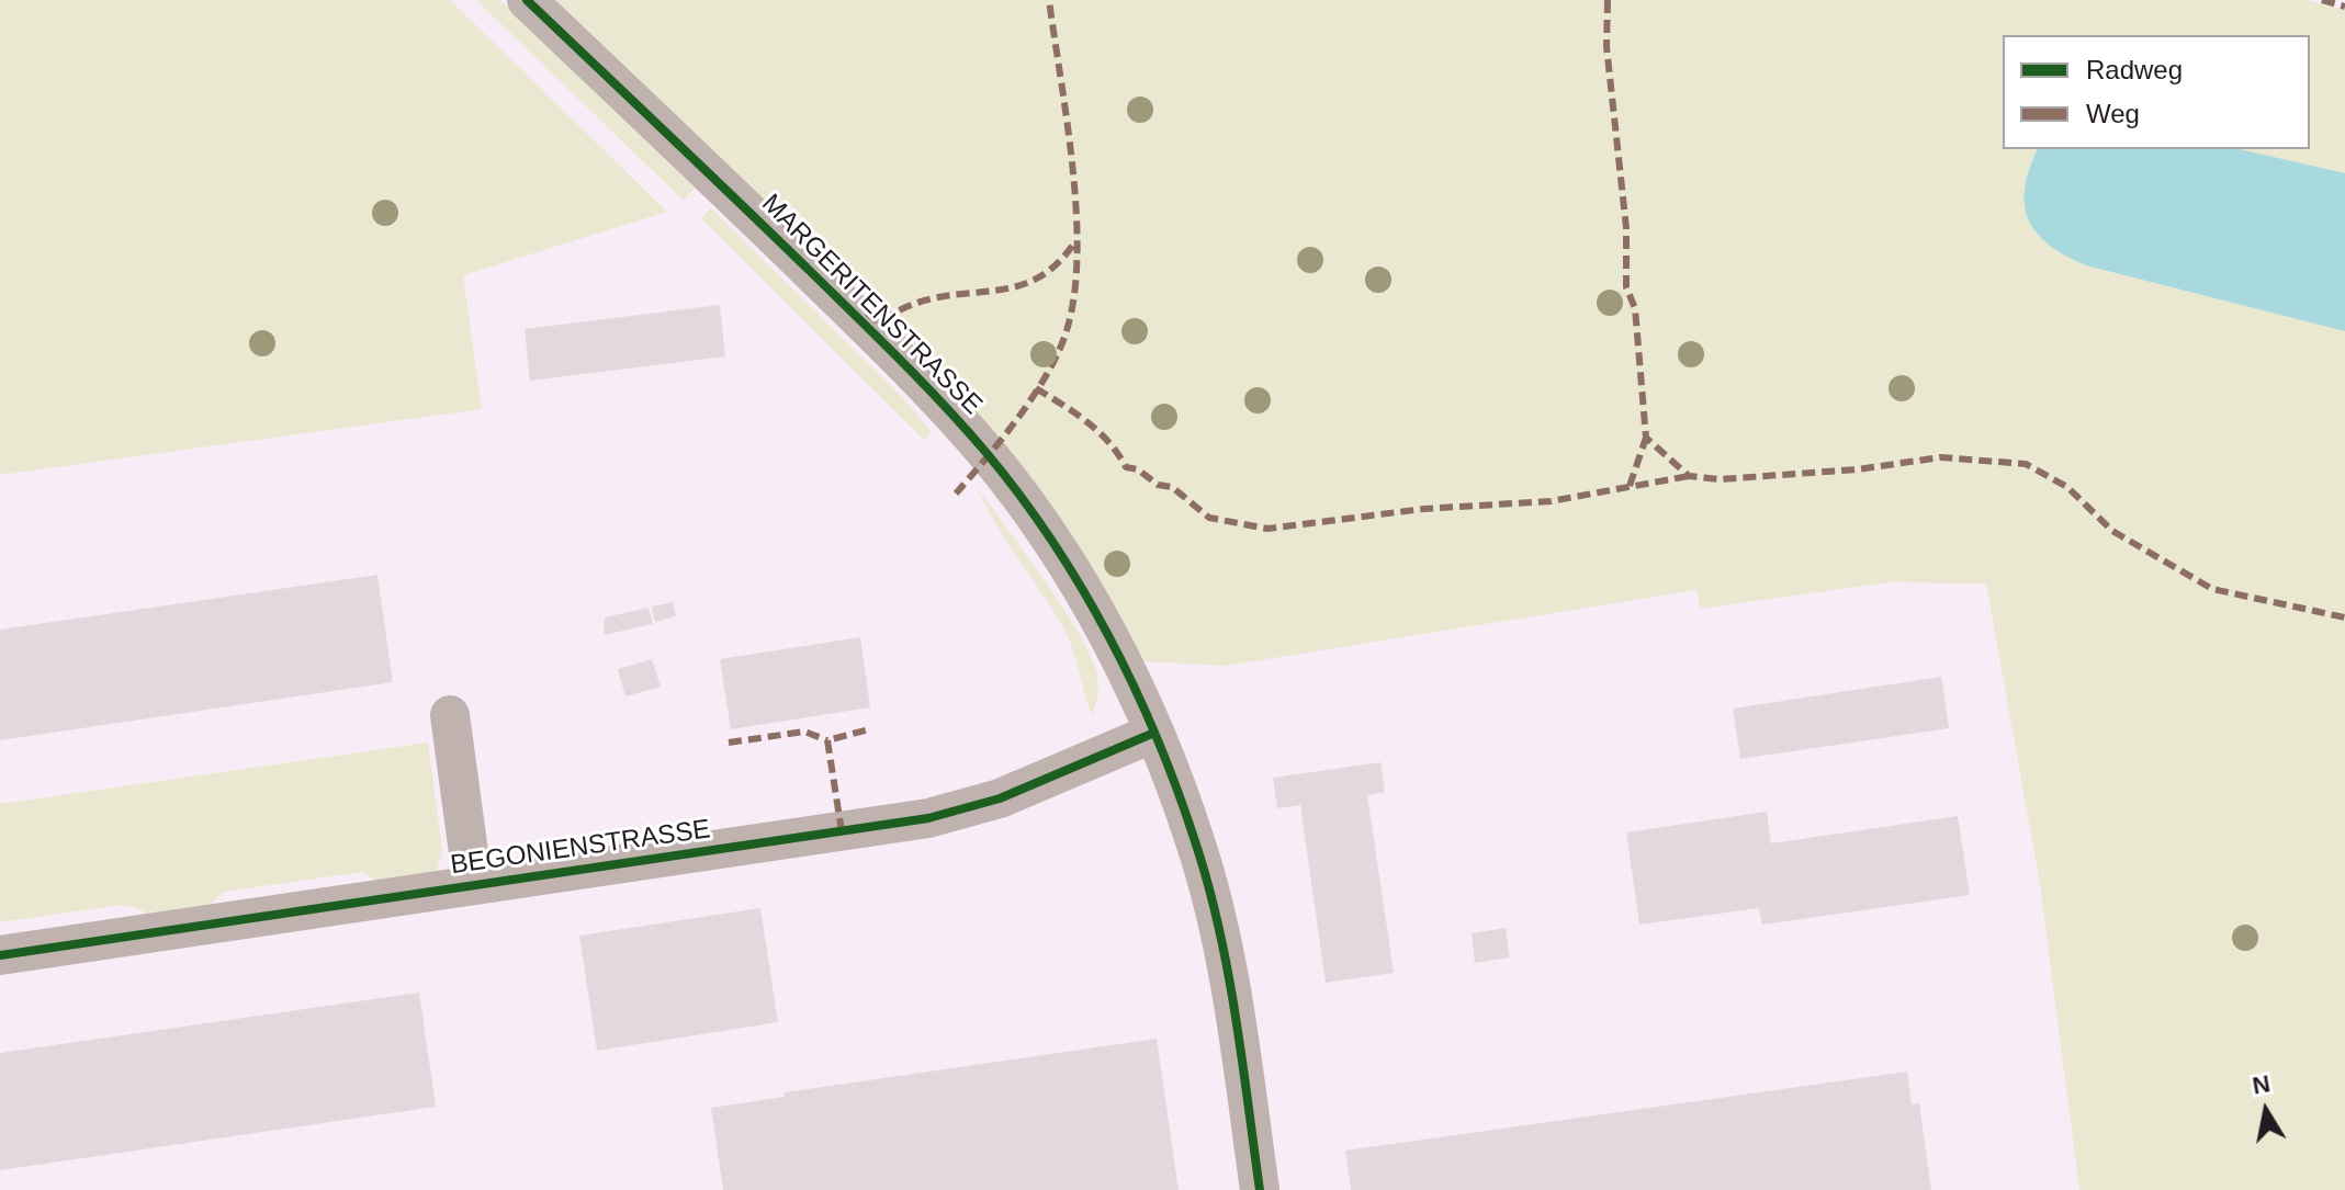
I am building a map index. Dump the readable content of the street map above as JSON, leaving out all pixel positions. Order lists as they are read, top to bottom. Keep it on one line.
{"streets":{"street":["MARGERITENSTRASSE","BEGONIENSTRASSE"]},"crossings":[["MARGERITENSTRASSE","BEGONIENSTRASSE"]],"legend":["Radweg","Weg"],"north":"top"}
